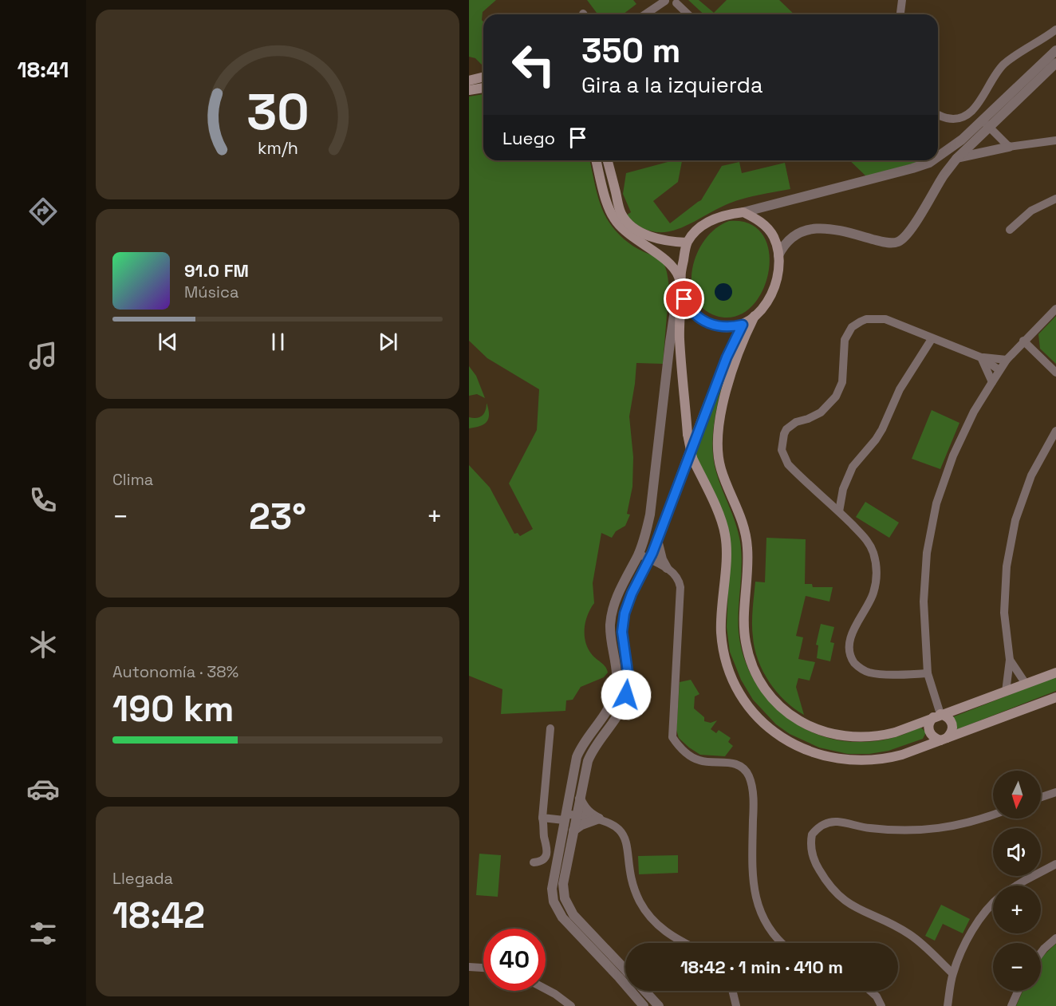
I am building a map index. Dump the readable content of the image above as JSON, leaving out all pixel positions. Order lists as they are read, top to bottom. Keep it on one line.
{"north":"bottom","page":{"tabs":"18:41","turn":["350 m","Gira a la izquierda"],"then":"Luego","song":["91.0 FM","Música"],"tile":["Clima",["Autonomía · 38%","190 km"],["Llegada","18:42"]],"heat":["−","23°","+"],"map_buttons":["+","−"],"limit":"40","trip":"18:42 · 1 min · 410 m","gauge":["30","km/h"]}}
